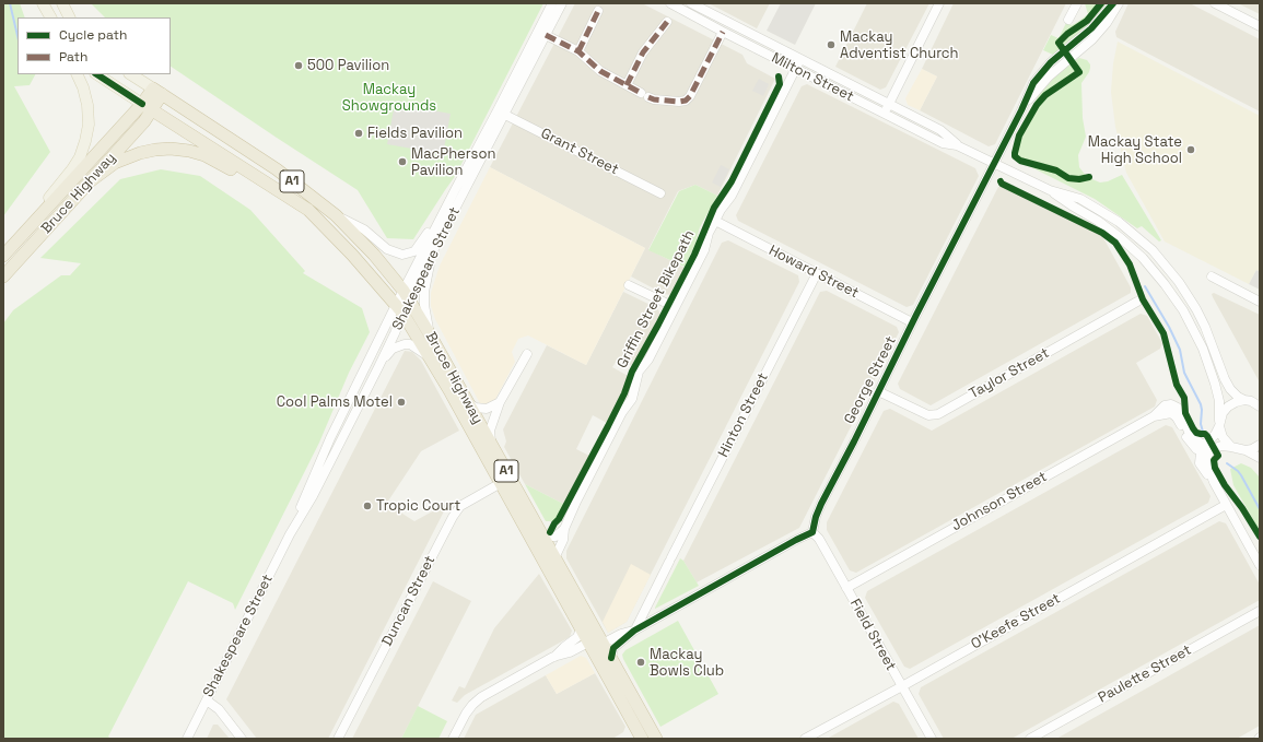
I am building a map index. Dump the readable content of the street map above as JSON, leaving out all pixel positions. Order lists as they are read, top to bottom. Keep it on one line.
{"streets":{"highway":["A1","Bruce Highway"],"street":["Milton Street","Grant Street","Shakespeare Street","Howard Street","Taylor Street","George Street","Hinton Street","Johnson Street","Duncan Street","O'Keefe Street","Field Street","Paulette Street"],"cycle path":["Griffin Street Bikepath"]},"crossings":[["Milton Street","George Street"],["Grant Street","Shakespeare Street"],["A1","Bruce Highway"],["Bruce Highway","Shakespeare Street"],["Bruce Highway","Duncan Street"],["Howard Street","George Street"],["Howard Street","Hinton Street"],["Taylor Street","George Street"],["George Street","Field Street"],["Johnson Street","Field Street"],["O'Keefe Street","Field Street"]],"parks":["Mackay Showgrounds"],"places":["Mackay Adventist Church","500 Pavilion","Fields Pavilion","Mackay State High School","MacPherson Pavilion","Cool Palms Motel","Tropic Court","Mackay Bowls Club"],"legend":["Cycle path","Path"]}
